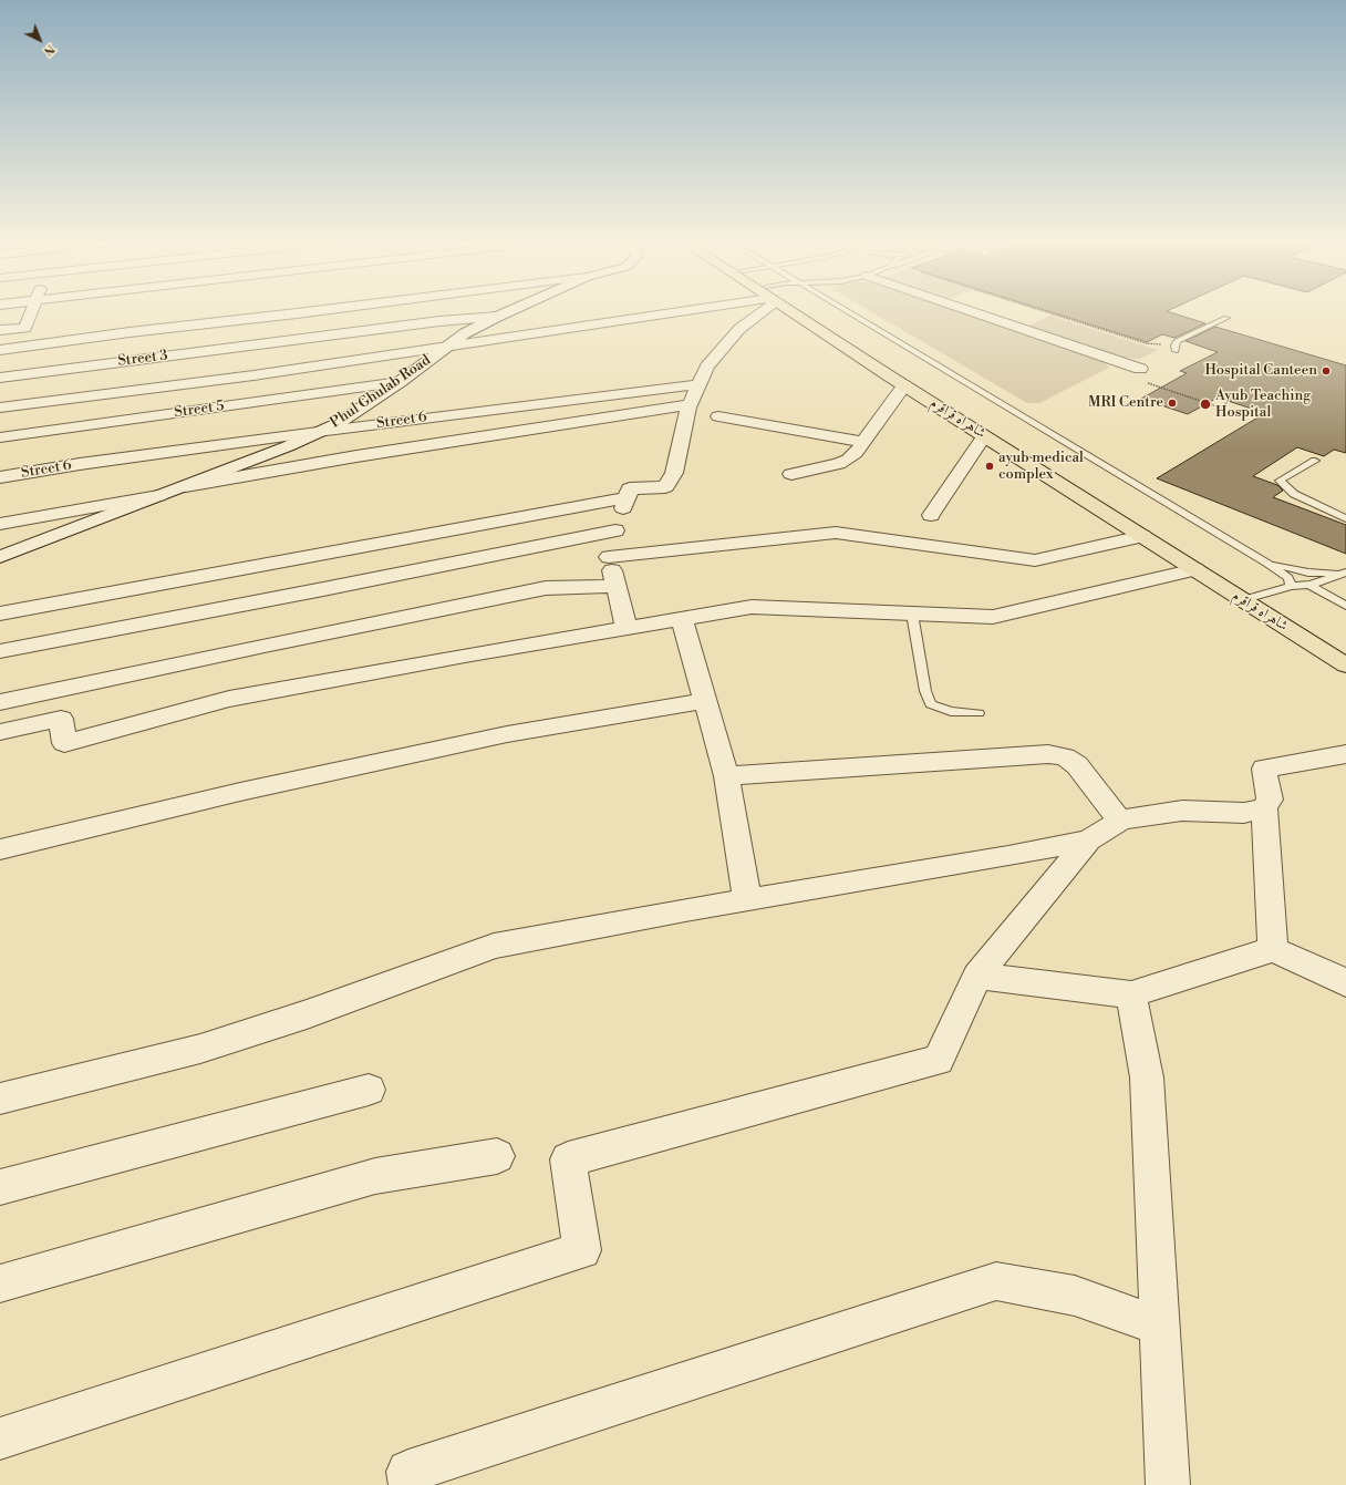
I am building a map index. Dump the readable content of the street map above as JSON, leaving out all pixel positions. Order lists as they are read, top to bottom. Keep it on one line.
{"streets":{"highway":["شاہراہ قراقرم"],"street":["Street 3","Phul Ghulab Road","Street 5","Street 6"]},"crossings":[["Street 3","Phul Ghulab Road"],["Phul Ghulab Road","Street 5"],["Phul Ghulab Road","Street 6"]],"places":["Hospital Canteen","MRI Centre","Ayub Teaching Hospital","ayub medical complex"],"north":"bottom right"}
